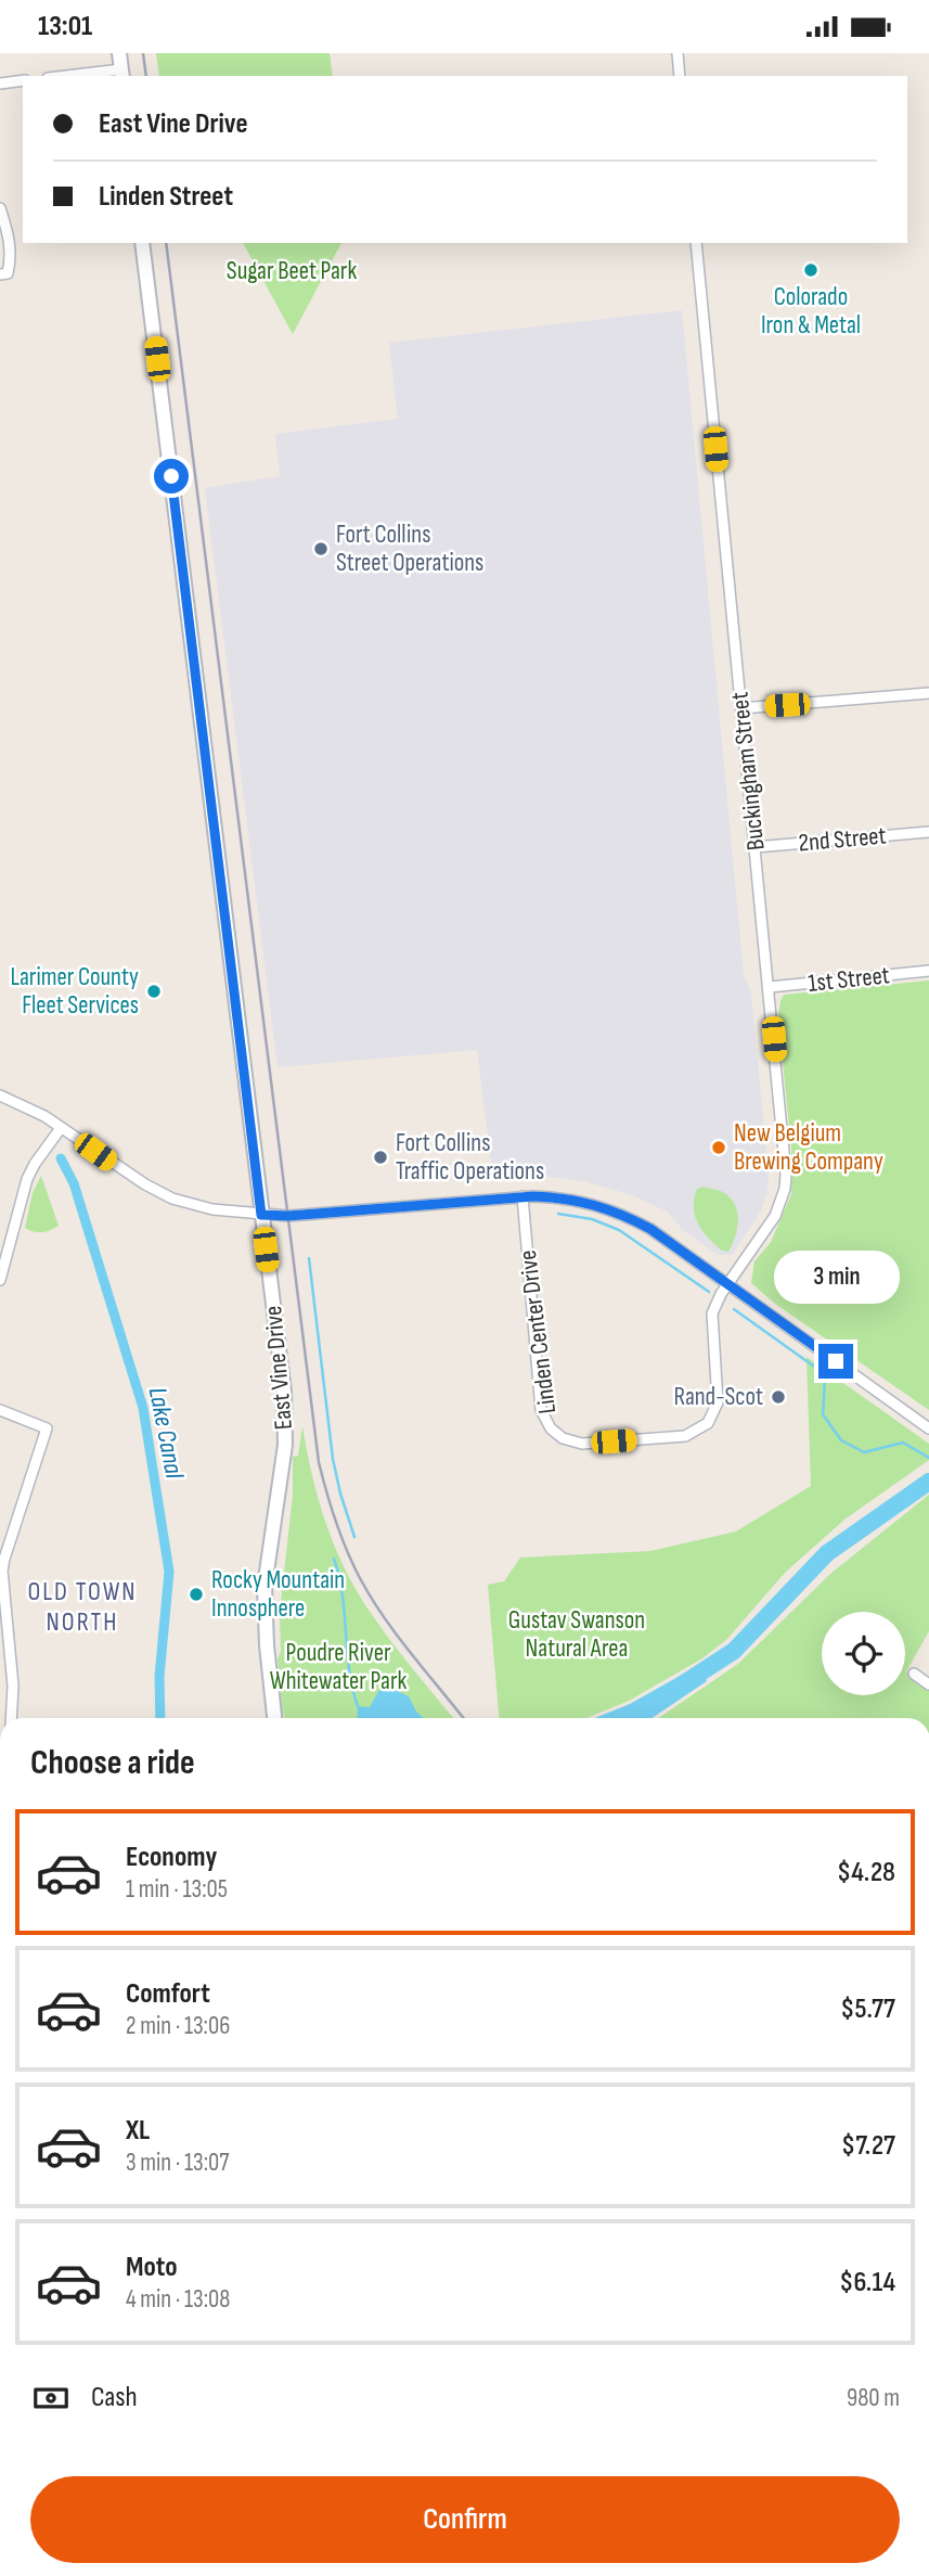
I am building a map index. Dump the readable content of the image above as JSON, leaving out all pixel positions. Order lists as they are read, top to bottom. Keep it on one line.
{"streets":{"main road":["East Vine Drive"],"street":["Buckingham Street","2nd Street","1st Street","Linden Center Drive"]},"crossings":[["Buckingham Street","2nd Street"],["Buckingham Street","1st Street"],["Buckingham Street","Linden Center Drive"]],"districts":["OLD TOWN NORTH"],"water":["Lake Canal"],"parks":["Sugar Beet Park","Gustav Swanson Natural Area","Poudre River Whitewater Park"],"places":["Colorado Iron & Metal","Fort Collins Street Operations","Larimer County Fleet Services","New Belgium Brewing Company","Fort Collins Traffic Operations","Rand-Scot","Rocky Mountain Innosphere"],"page":{"status":"13:01","banner":["East Vine Drive","Linden Street"],"bubble":"3 min","heading":"Choose a ride","list":[{"name":"Economy","note":"1 min · 13:05","value":"$4.28"},{"name":"Comfort","note":"2 min · 13:06","value":"$5.77"},{"name":"XL","note":"3 min · 13:07","value":"$7.27"},{"name":"Moto","note":"4 min · 13:08","value":"$6.14"}],"pay":["Cash","980 m"],"buttons":"Confirm"}}
